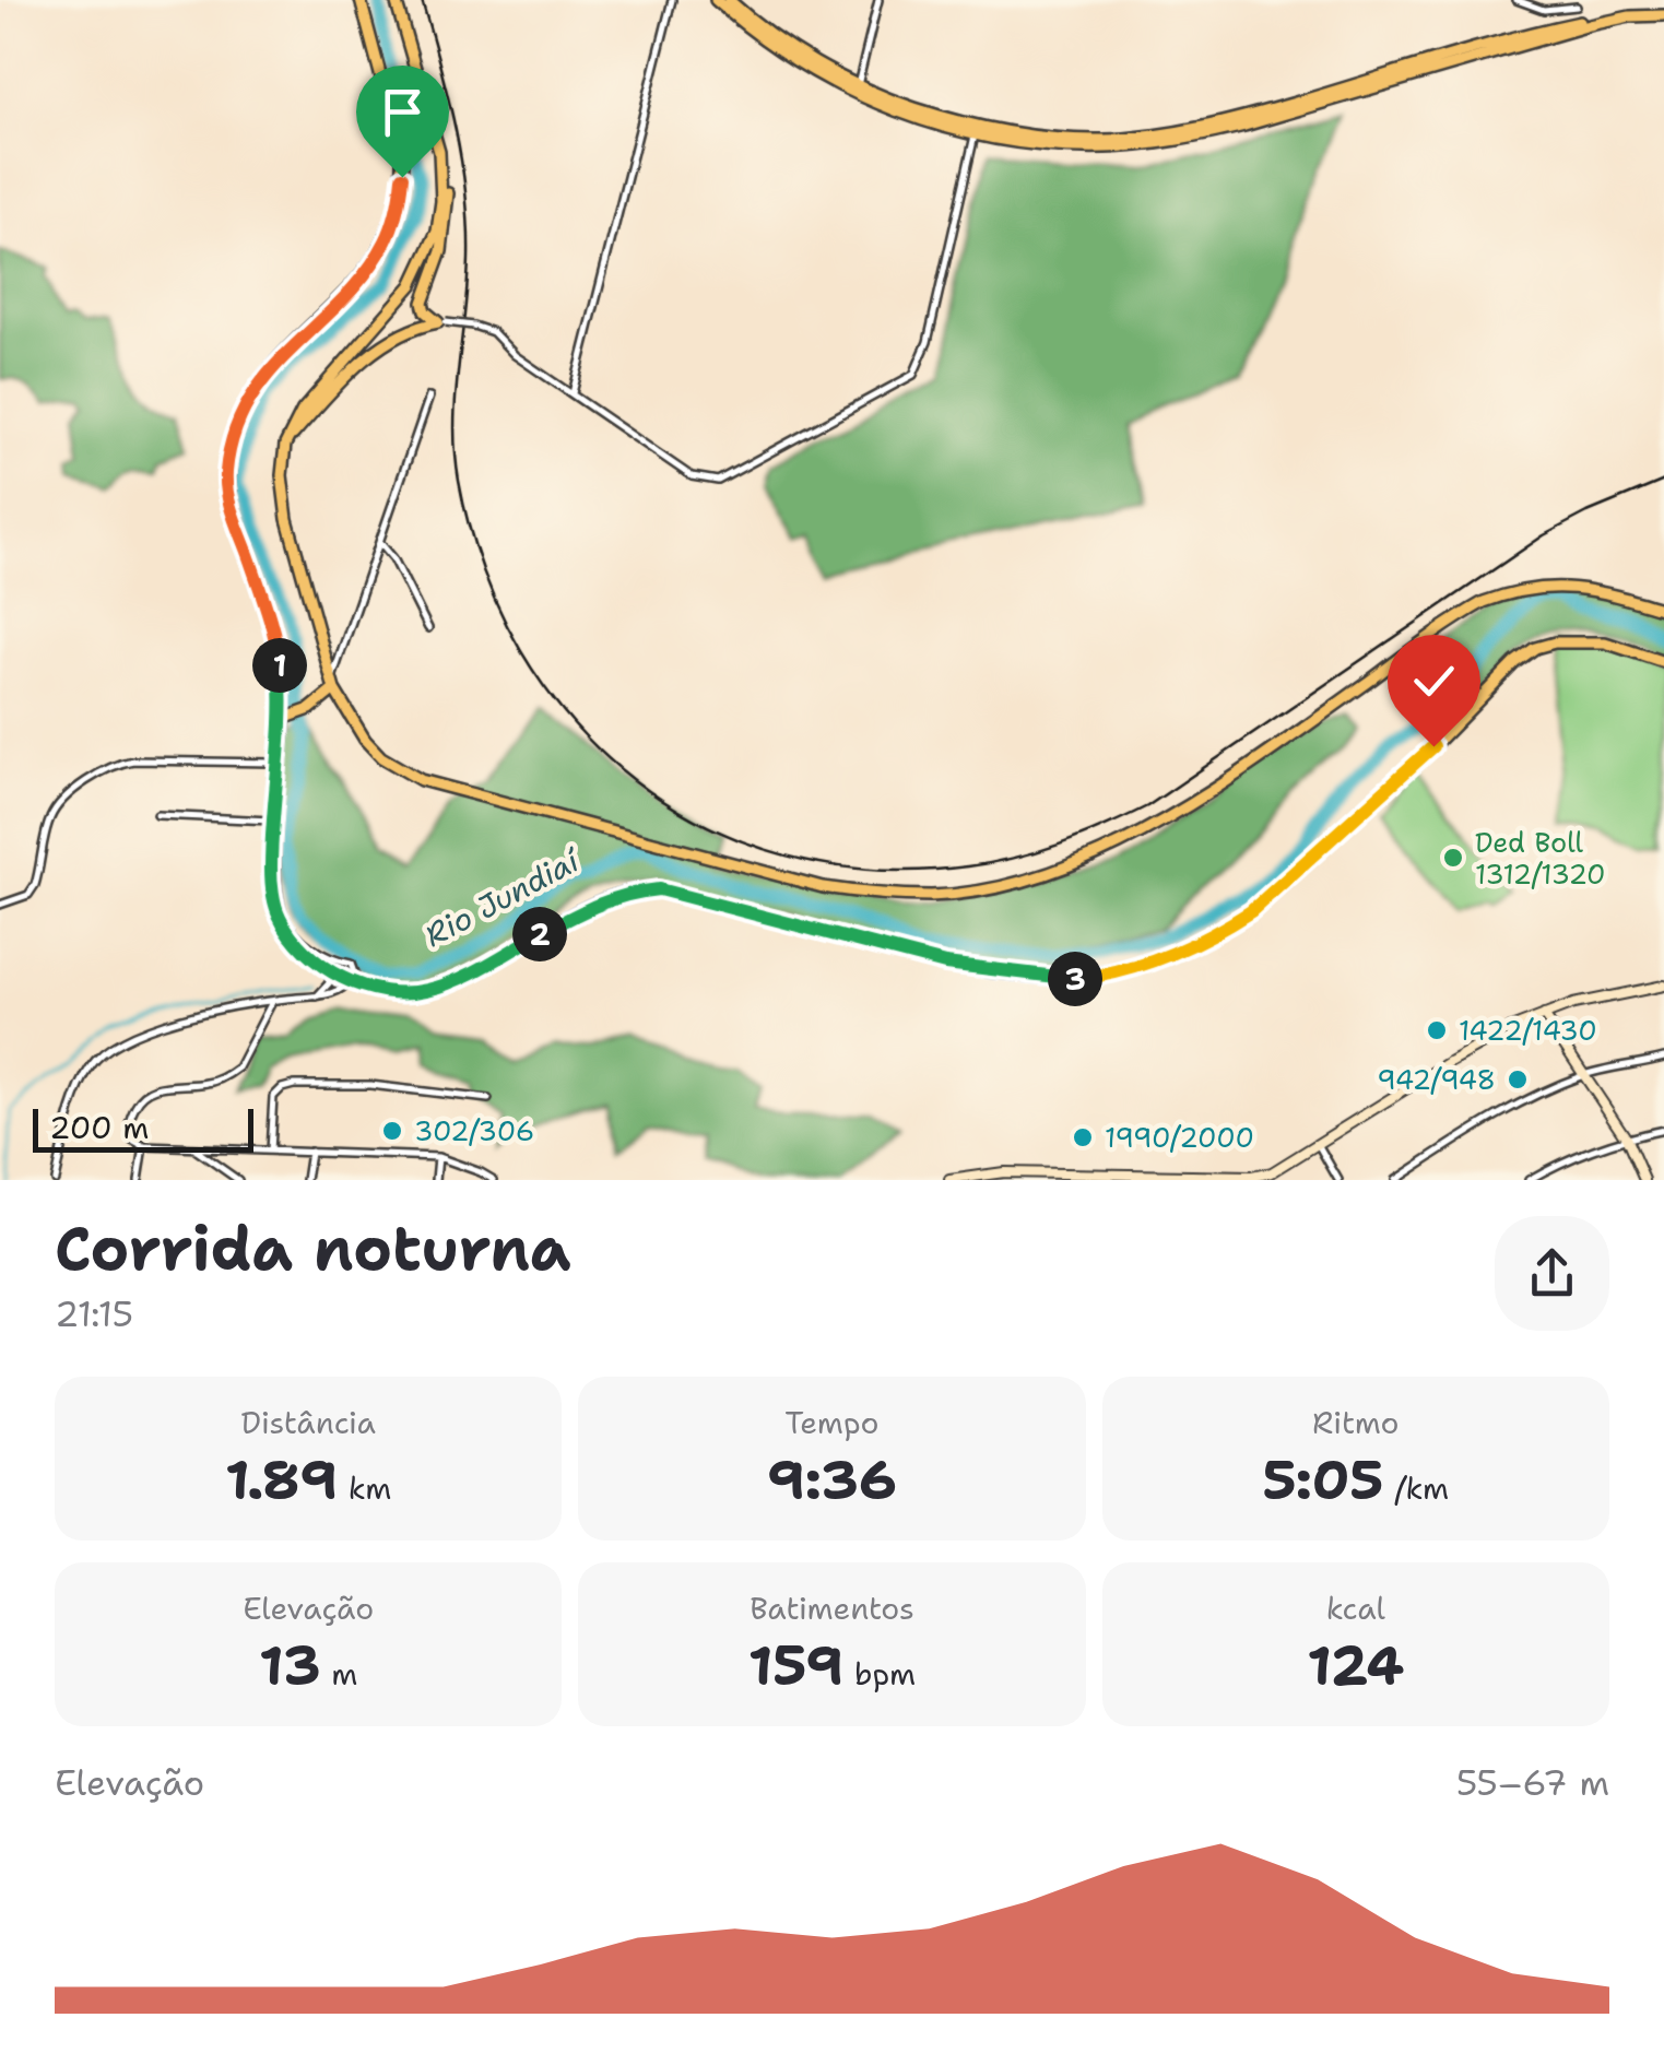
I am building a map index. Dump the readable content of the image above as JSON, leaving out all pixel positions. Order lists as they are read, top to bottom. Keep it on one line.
{"water":["Rio Jundiaí"],"places":["Ded Boll 1312/1320","1422/1430","942/948","302/306","1990/2000"],"scale_bar":"200 m","page":{"pins":["1","2","3"],"scale":"200 m","heading":["Corrida noturna","21:15"],"stats":[["Distância","1.89 km"],["Tempo","9:36"],["Ritmo","5:05 /km"],["Elevação","13 m"],["Batimentos","159 bpm"],["kcal","124"]],"chart":["Elevação","55–67 m"]}}
